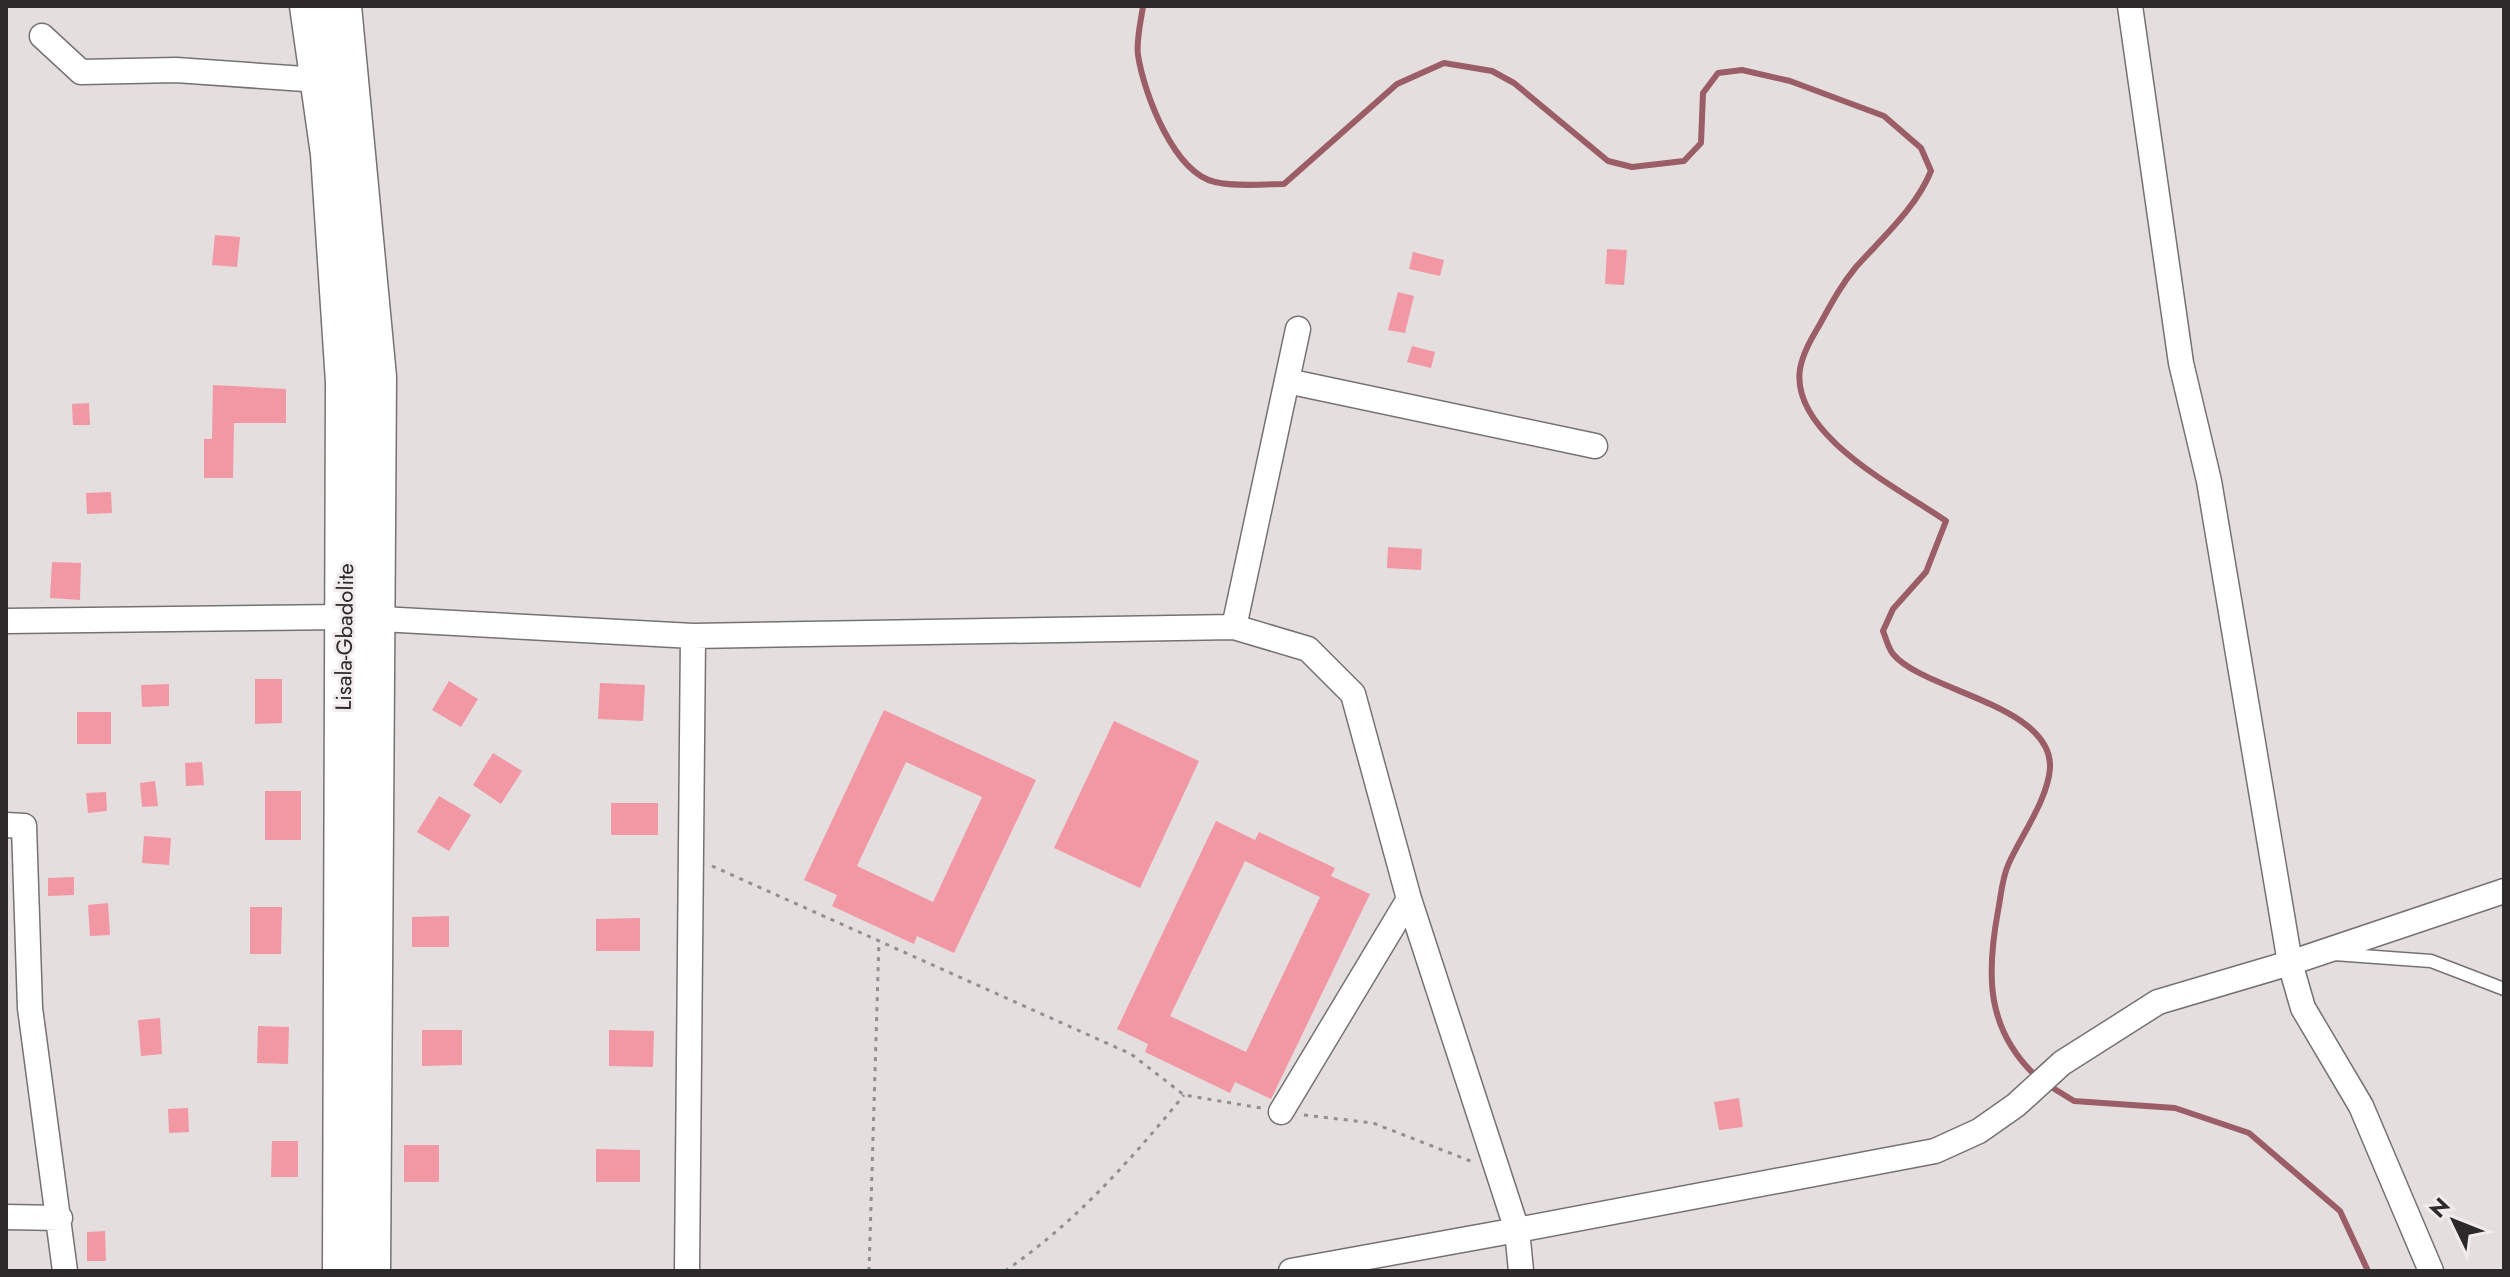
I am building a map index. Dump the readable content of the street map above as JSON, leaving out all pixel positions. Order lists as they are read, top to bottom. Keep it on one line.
{"streets":{"main road":["Lisala-Gbadolite"]},"north":"top left"}
